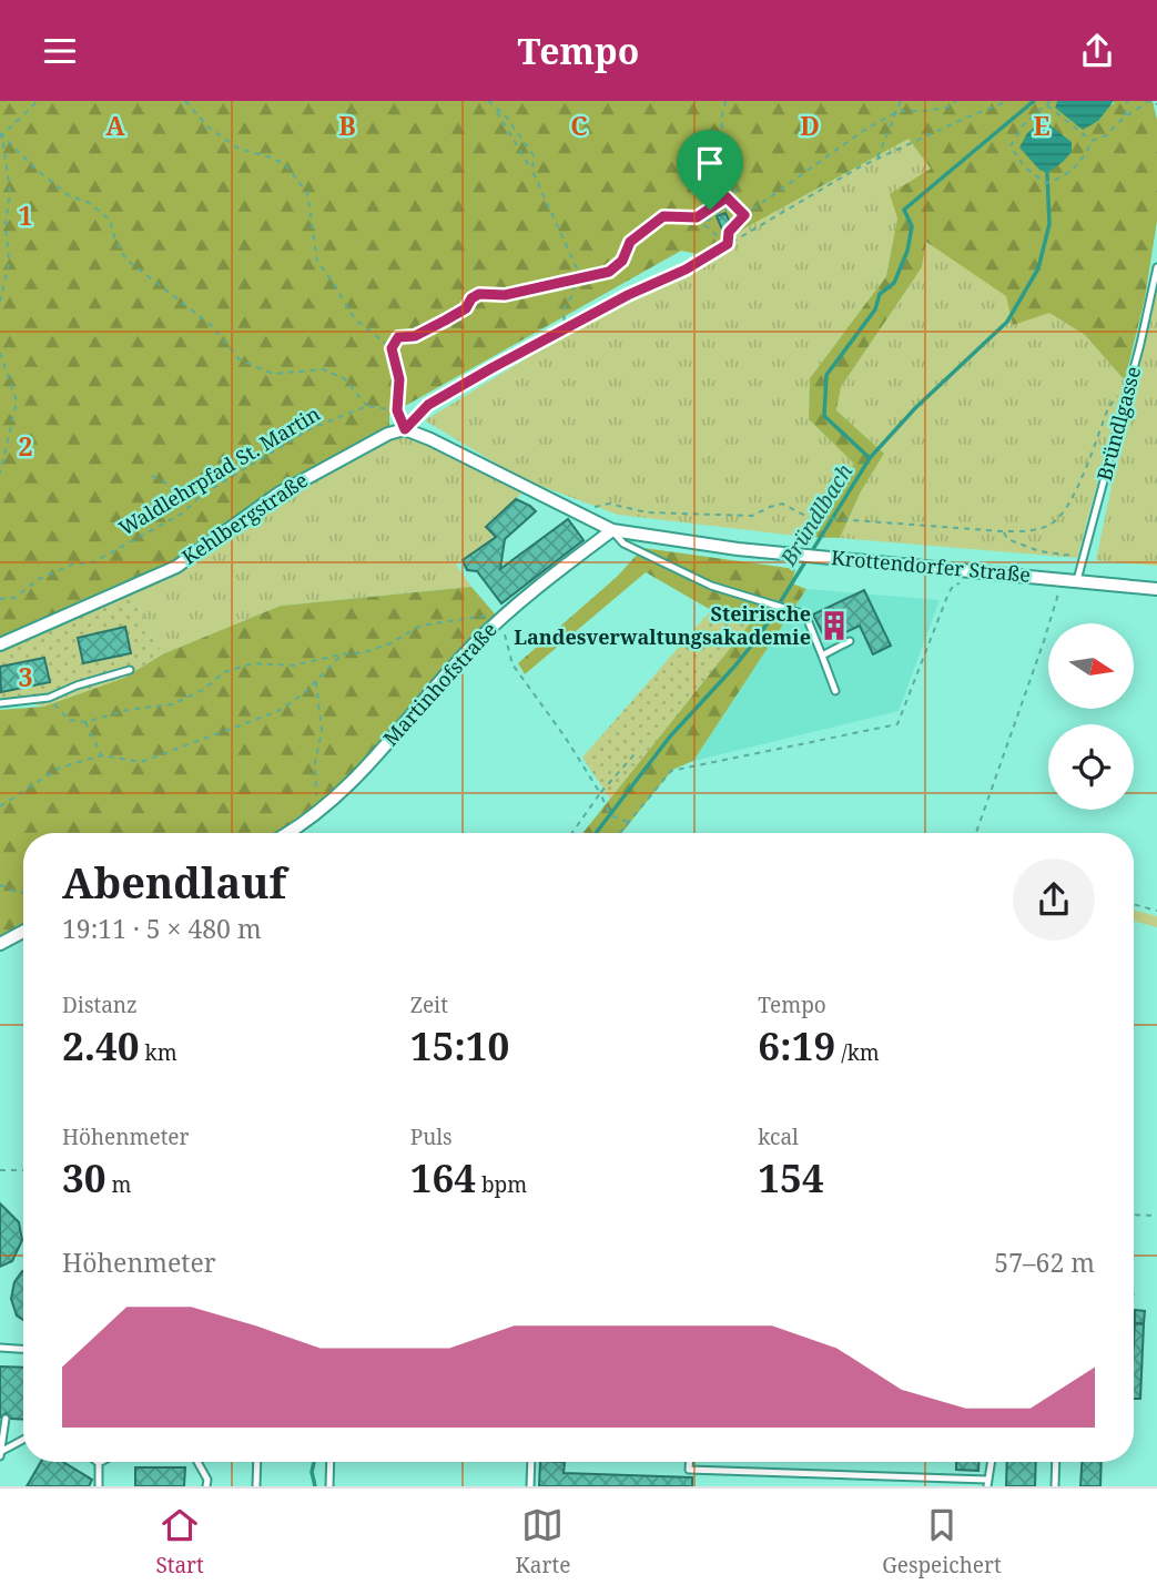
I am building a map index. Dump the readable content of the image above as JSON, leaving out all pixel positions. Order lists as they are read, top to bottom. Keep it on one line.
{"streets":{"street":["Kehlbergstraße","Krottendorfer Straße","Martinhofstraße"],"lane":["Bründlgasse"],"path":["Waldlehrpfad St. Martin"]},"crossings":[["Bründlgasse","Krottendorfer Straße"],["Krottendorfer Straße","Martinhofstraße"]],"water":["Bründlbach"],"places":{"building":["Steirische Landesverwaltungsakademie"]},"north":"right","page":{"header":"Tempo","heading":["Abendlauf","19:11 · 5 × 480 m"],"stats":[["Distanz","2.40 km"],["Zeit","15:10"],["Tempo","6:19 /km"],["Höhenmeter","30 m"],["Puls","164 bpm"],["kcal","154"]],"chart":["Höhenmeter","57–62 m"],"tabs":["Start","Karte","Gespeichert"]},"grid":{"columns":["A","B","C","D","E"],"rows":["1","2","3"]}}
